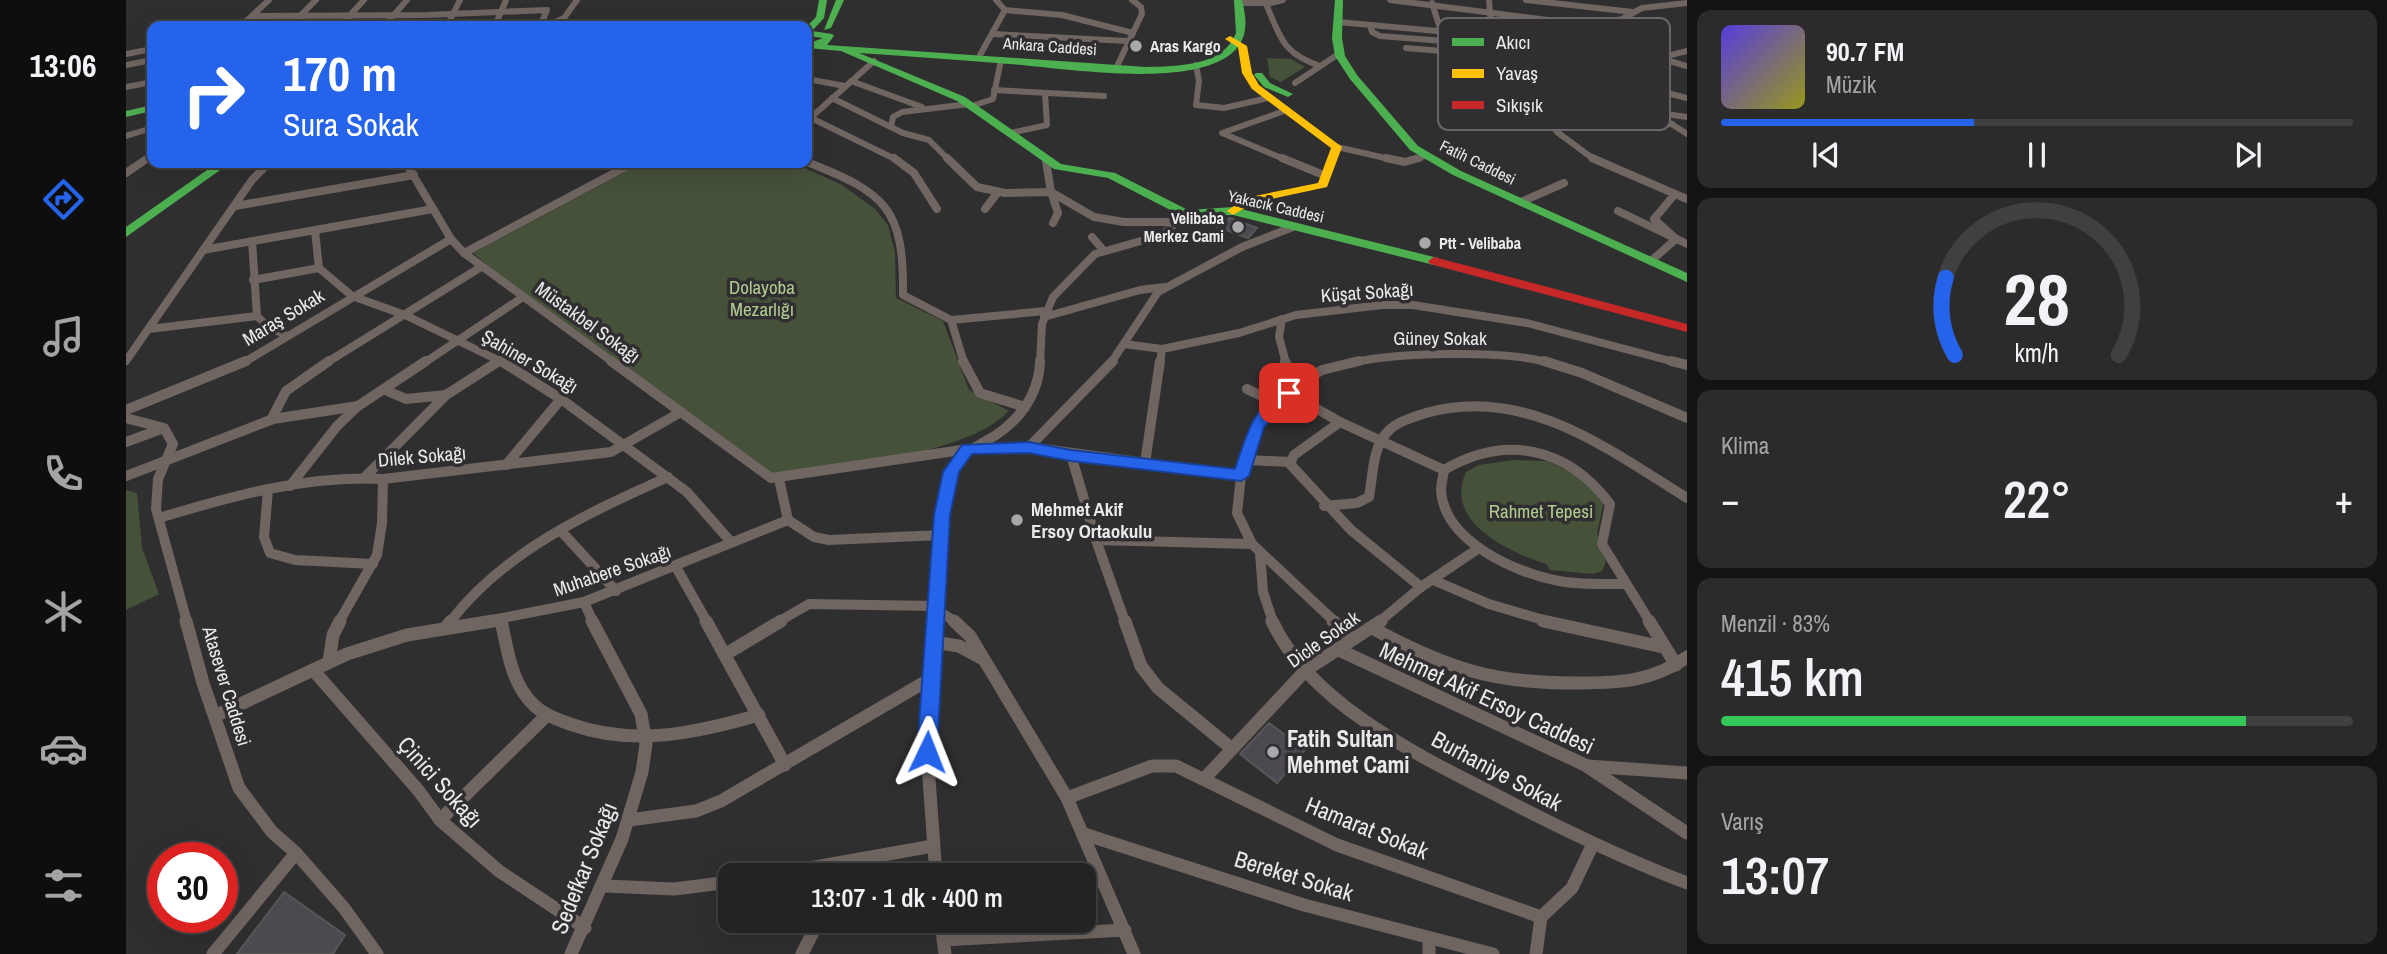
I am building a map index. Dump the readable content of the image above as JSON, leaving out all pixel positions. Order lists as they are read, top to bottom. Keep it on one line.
{"streets":{"main road":["Ankara Caddesi","Fatih Caddesi","Yakacık Caddesi"],"street":["Küşat Sokağı","Maraş Sokak","Müstakbel Sokağı","Güney Sokak","Şahiner Sokağı","Dilek Sokağı","Muhabere Sokağı","Dicle Sokak","Atasever Caddesi","Mehmet Akif Ersoy Caddesi","Burhaniye Sokak","Çinici Sokağı","Hamarat Sokak","Sedefkar Sokağı","Bereket Sokak"]},"crossings":[["Maraş Sokak","Müstakbel Sokağı"],["Maraş Sokak","Şahiner Sokağı"],["Müstakbel Sokağı","Dilek Sokağı"],["Şahiner Sokağı","Dilek Sokağı"],["Şahiner Sokağı","Muhabere Sokağı"],["Dilek Sokağı","Atasever Caddesi"],["Muhabere Sokağı","Atasever Caddesi"],["Muhabere Sokağı","Çinici Sokağı"],["Dicle Sokak","Mehmet Akif Ersoy Caddesi"],["Dicle Sokak","Burhaniye Sokak"],["Dicle Sokak","Hamarat Sokak"],["Çinici Sokağı","Sedefkar Sokağı"]],"parks":["Dolayoba Mezarlığı","Rahmet Tepesi"],"places":["Aras Kargo","Velibaba Merkez Cami","Ptt - Velibaba","Mehmet Akif Ersoy Ortaokulu","Fatih Sultan Mehmet Cami"],"legend":["Akıcı","Yavaş","Sıkışık"],"page":{"tabs":"13:06","turn":["170 m","Sura Sokak"],"song":["90.7 FM","Müzik"],"tile":["Klima",["Menzil · 83%","415 km"],["Varış","13:07"]],"heat":["−","22°","+"],"limit":"30","trip":"13:07 · 1 dk · 400 m","gauge":["28","km/h"]}}
